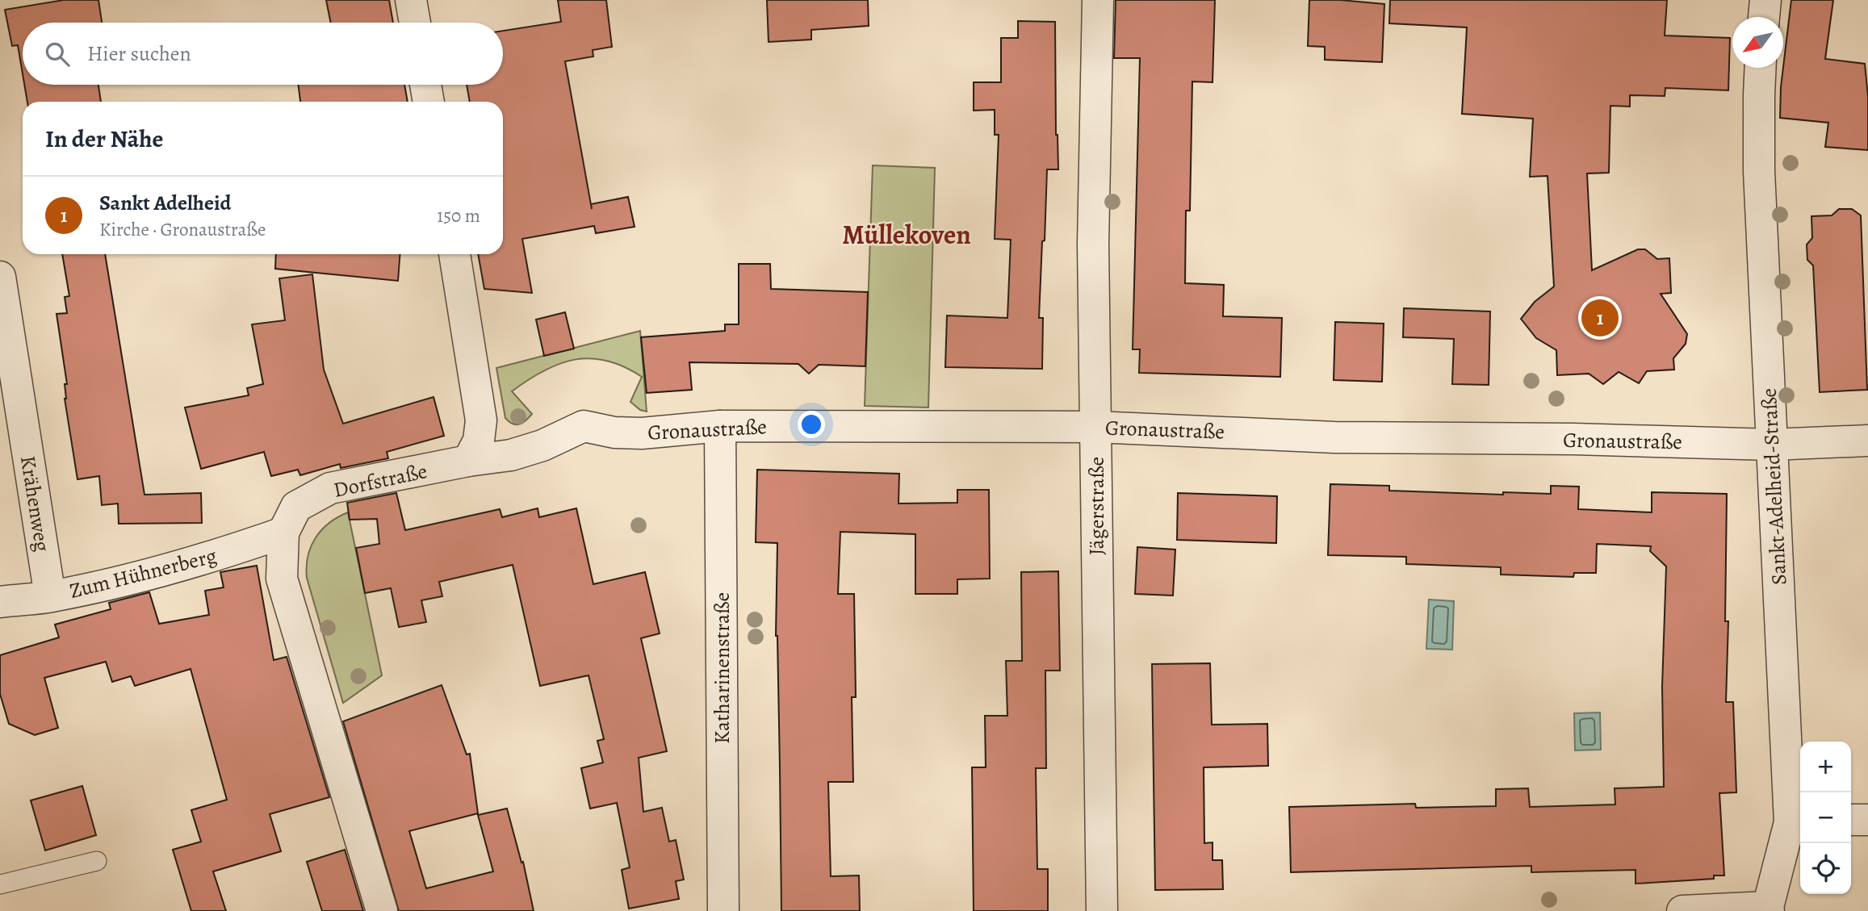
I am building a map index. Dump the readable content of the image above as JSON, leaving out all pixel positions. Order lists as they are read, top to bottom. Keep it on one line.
{"streets":{"street":["Gronaustraße","Dorfstraße","Sankt-Adelheid-Straße","Krähenweg","Jägerstraße","Zum Hühnerberg","Katharinenstraße"]},"crossings":[["Gronaustraße","Dorfstraße"],["Gronaustraße","Sankt-Adelheid-Straße"],["Gronaustraße","Jägerstraße"],["Gronaustraße","Katharinenstraße"],["Dorfstraße","Zum Hühnerberg"],["Krähenweg","Zum Hühnerberg"]],"districts":["Müllekoven"],"north":"bottom left","page":{"search":"Hier suchen","heading":"In der Nähe","list":[{"mark":"1","name":"Sankt Adelheid","note":"Kirche · Gronaustraße","value":"150 m"}],"pins":"1","map_buttons":["+","−"]}}
